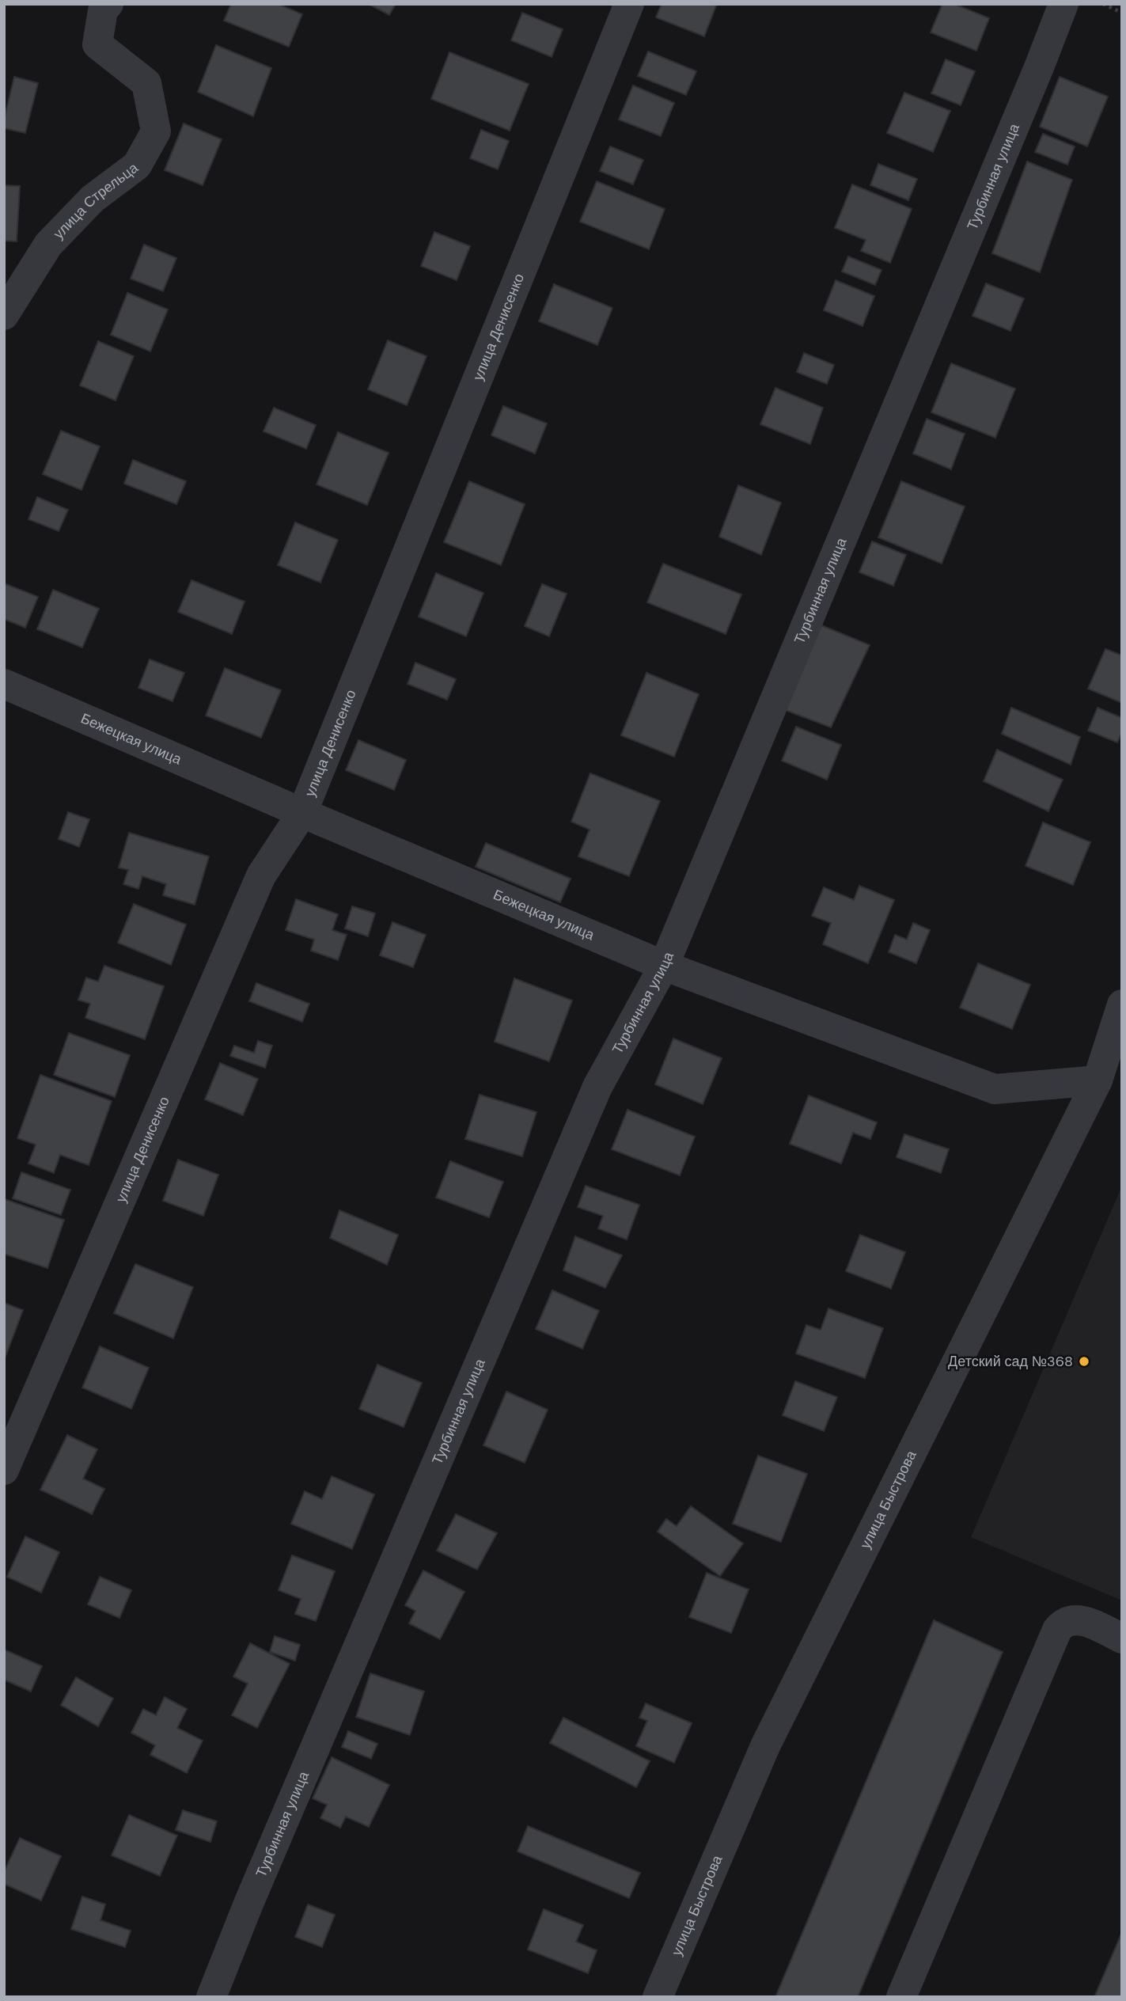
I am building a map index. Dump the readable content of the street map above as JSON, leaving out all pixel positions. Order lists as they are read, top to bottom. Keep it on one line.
{"streets":{"street":["Турбинная улица","улица Стрельца","улица Денисенко","Бежецкая улица","улица Быстрова"]},"crossings":[["Турбинная улица","Бежецкая улица"],["улица Денисенко","Бежецкая улица"],["Бежецкая улица","улица Быстрова"]],"places":["Детский сад №368"]}
